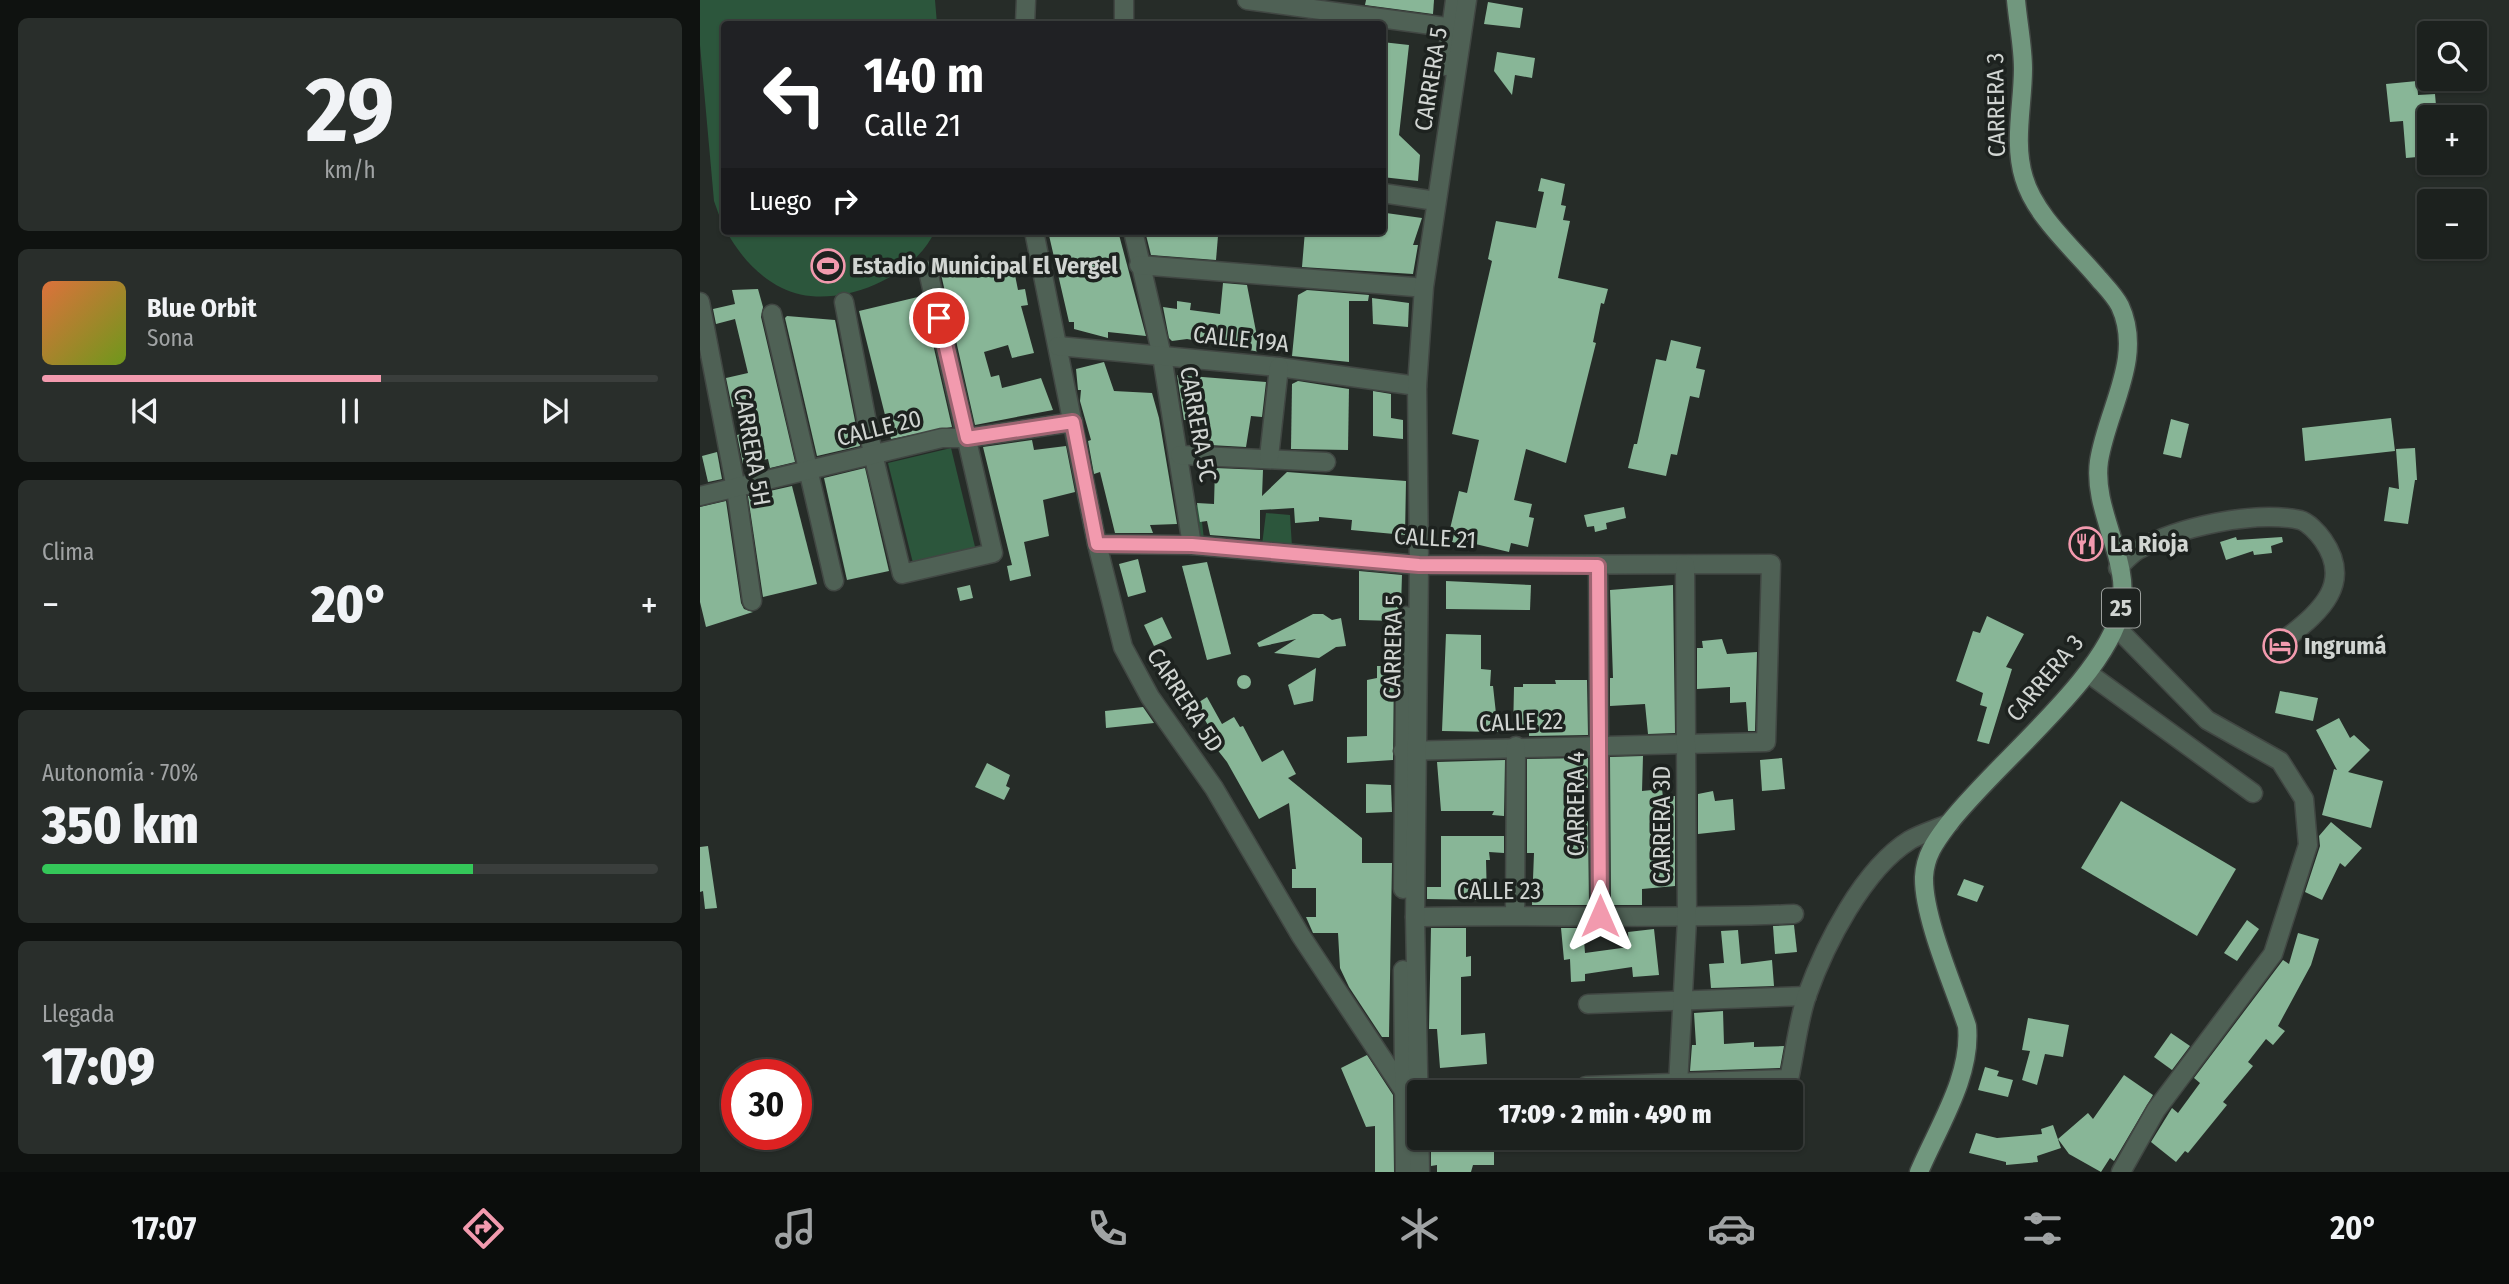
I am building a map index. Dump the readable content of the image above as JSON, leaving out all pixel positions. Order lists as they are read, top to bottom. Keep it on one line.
{"streets":{"main road":["CARRERA 3","25"],"street":["CARRERA 5","CALLE 19A","CARRERA 5C","CALLE 20","CARRERA 5H","CALLE 21","CARRERA 5D","CALLE 22","CARRERA 4","CARRERA 3D","CALLE 23"]},"crossings":[["CARRERA 5","CALLE 19A"],["CARRERA 5","CALLE 21"],["CARRERA 5","CALLE 22"],["CARRERA 5","CALLE 23"],["CALLE 19A","CARRERA 5C"],["CALLE 19A","CARRERA 5D"],["CARRERA 5C","CALLE 21"],["CALLE 20","CARRERA 5H"],["CALLE 20","CARRERA 5D"],["CALLE 21","CARRERA 5D"],["CALLE 21","CALLE 22"],["CALLE 21","CARRERA 4"],["CALLE 21","CARRERA 3D"],["CALLE 22","CARRERA 4"],["CALLE 22","CARRERA 3D"],["CARRERA 4","CALLE 23"],["CARRERA 3D","CALLE 23"]],"places":{"sports":["Estadio Municipal El Vergel"],"restaurant":["La Rioja"],"hotel":["Ingrumá"]},"page":{"tile":[["29","km/h"],"Clima",["Autonomía · 70%","350 km"],["Llegada","17:09"]],"map_buttons":["+","−"],"turn":["140 m","Calle 21"],"then":"Luego","song":["Blue Orbit","Sona"],"heat":["−","20°","+"],"limit":"30","trip":"17:09 · 2 min · 490 m","tabs":["17:07","20°"]}}
